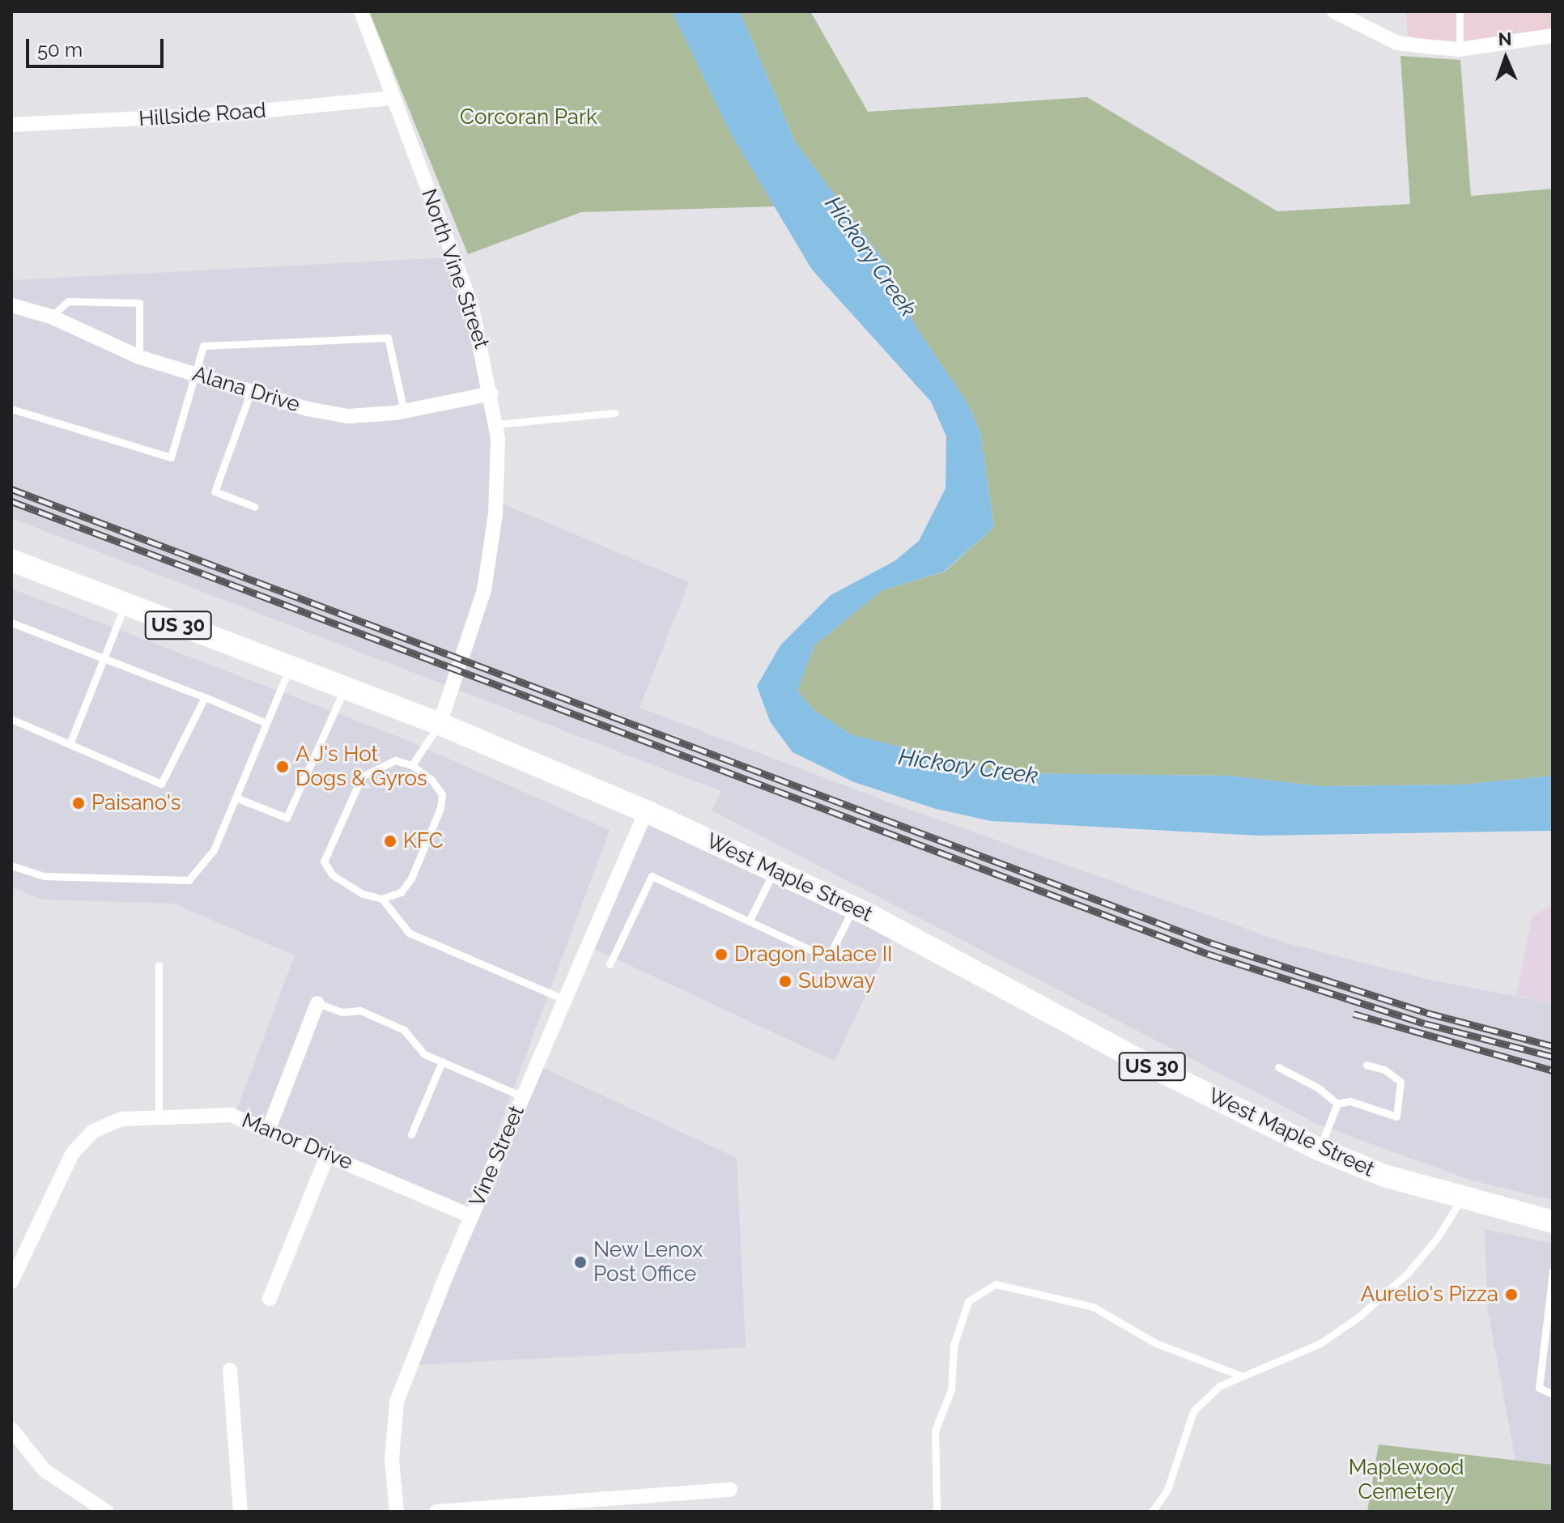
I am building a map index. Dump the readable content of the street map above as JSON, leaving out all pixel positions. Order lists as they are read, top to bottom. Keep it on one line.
{"streets":{"main road":["US 30","West Maple Street"],"street":["Hillside Road","North Vine Street","Alana Drive","Manor Drive","Vine Street"]},"crossings":[["Hillside Road","North Vine Street"],["North Vine Street","Alana Drive"],["North Vine Street","West Maple Street"],["West Maple Street","Vine Street"],["Manor Drive","Vine Street"]],"water":["Hickory Creek"],"parks":["Corcoran Park","Maplewood Cemetery"],"places":["A J's Hot Dogs & Gyros","Paisano's","KFC","Dragon Palace II","Subway","New Lenox Post Office","Aurelio's Pizza"],"scale_bar":"50 m","north":"top"}
